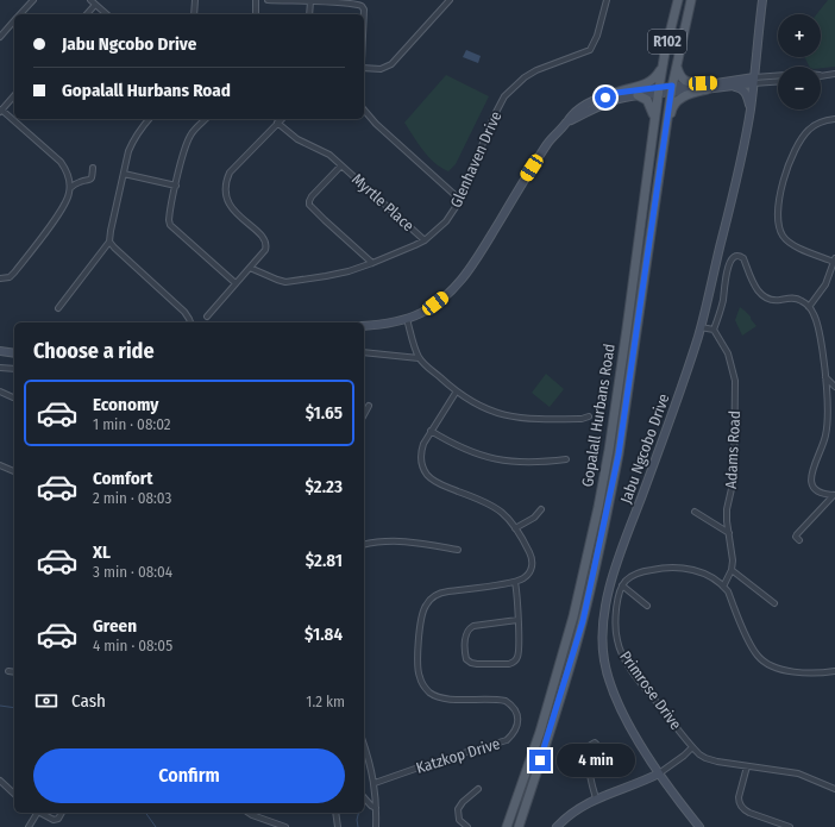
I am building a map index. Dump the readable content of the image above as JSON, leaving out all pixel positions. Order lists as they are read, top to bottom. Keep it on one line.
{"streets":{"main road":["R102","Gopalall Hurbans Road","Jabu Ngcobo Drive"],"street":["Glenhaven Drive","Myrtle Place","Adams Road","Primrose Drive","Katzkop Drive"]},"crossings":[["Glenhaven Drive","Myrtle Place"]],"page":{"map_buttons":["+","−"],"banner":["Jabu Ngcobo Drive","Gopalall Hurbans Road"],"heading":"Choose a ride","list":[{"name":"Economy","note":"1 min · 08:02","value":"$1.65"},{"name":"Comfort","note":"2 min · 08:03","value":"$2.23"},{"name":"XL","note":"3 min · 08:04","value":"$2.81"},{"name":"Green","note":"4 min · 08:05","value":"$1.84"}],"pay":["Cash","1.2 km"],"buttons":"Confirm","bubble":"4 min"}}
